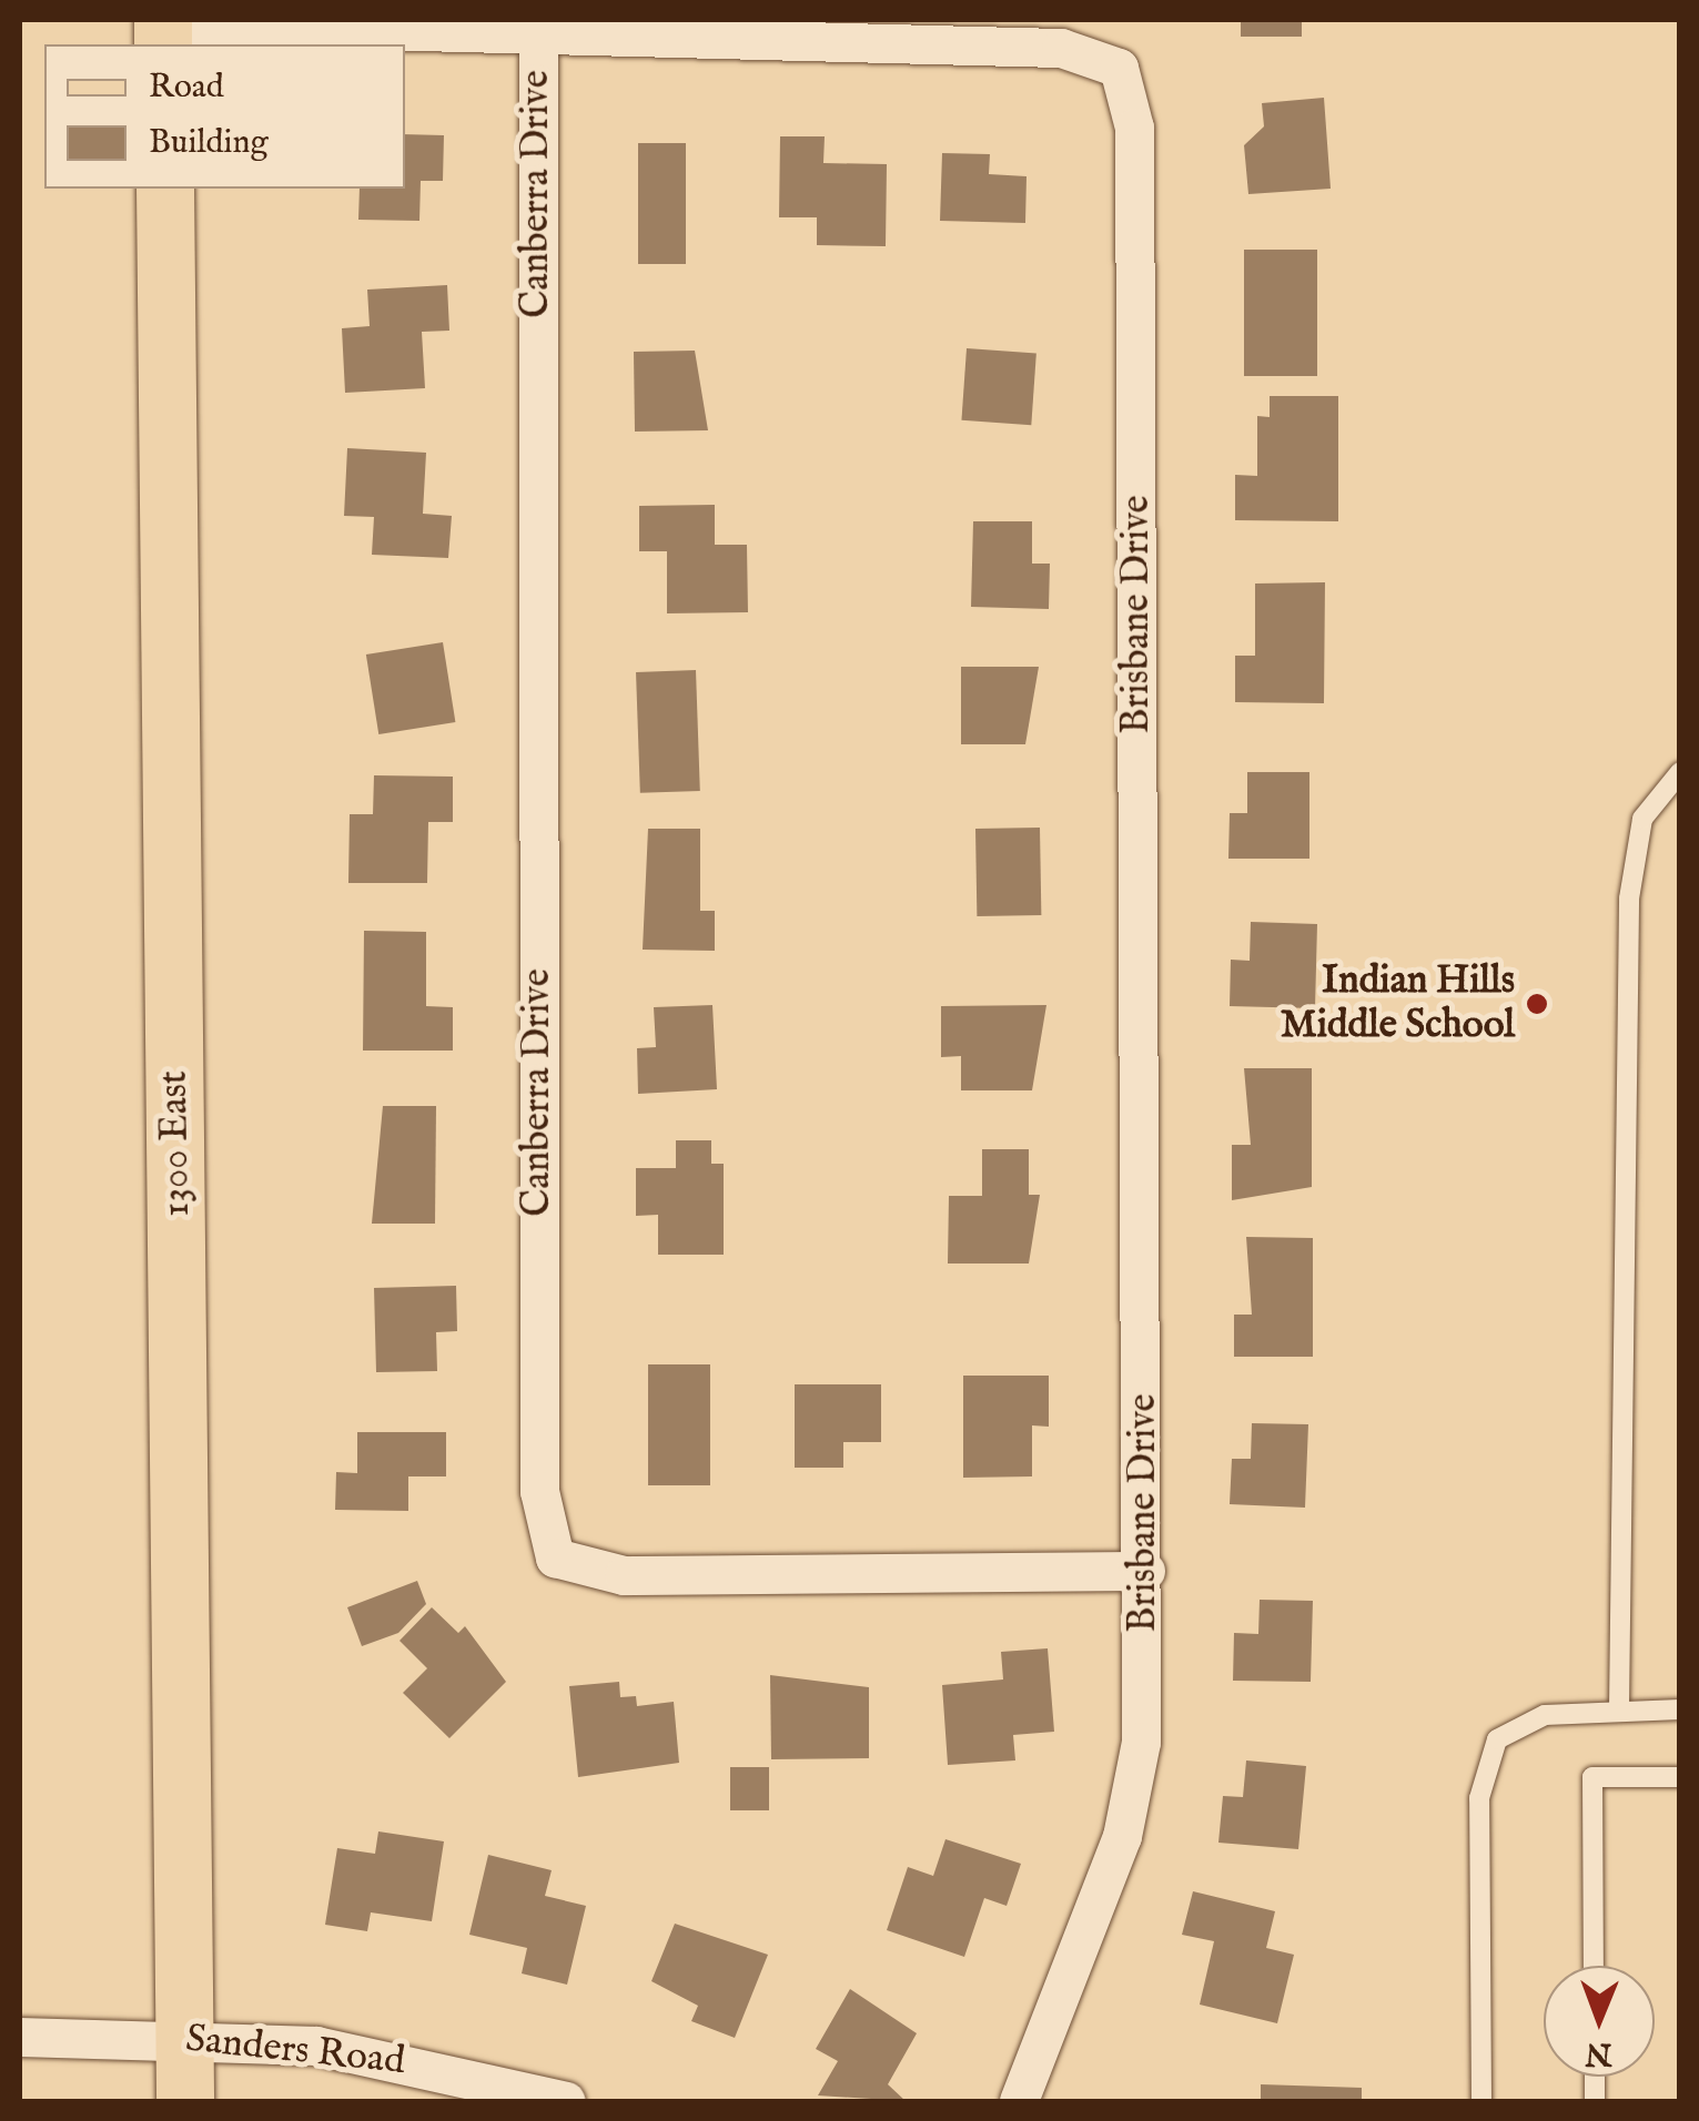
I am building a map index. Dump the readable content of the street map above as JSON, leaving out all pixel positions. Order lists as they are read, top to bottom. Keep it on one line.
{"streets":{"main road":["1300 East"],"street":["Canberra Drive","Brisbane Drive","Sanders Road"]},"crossings":[["Canberra Drive","Brisbane Drive"],["1300 East","Sanders Road"]],"places":["Indian Hills Middle School"],"legend":["Road","Building"],"north":"bottom"}
